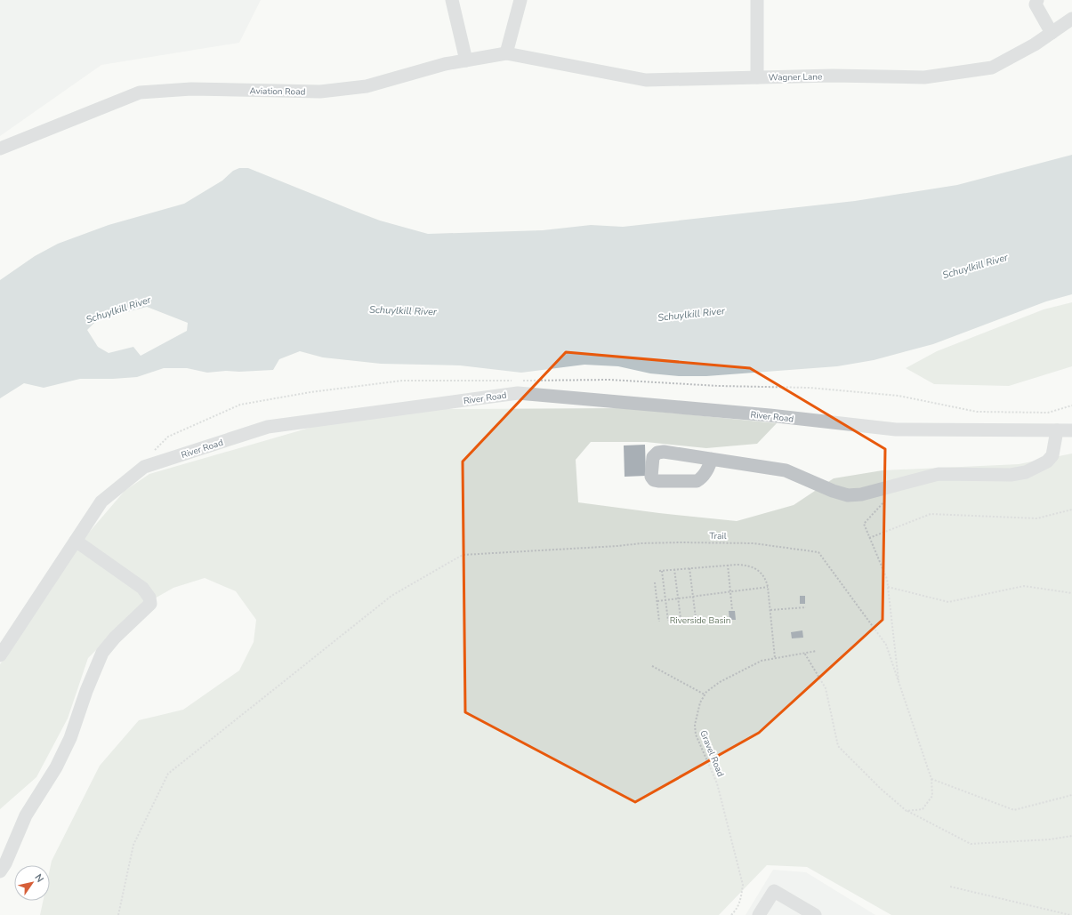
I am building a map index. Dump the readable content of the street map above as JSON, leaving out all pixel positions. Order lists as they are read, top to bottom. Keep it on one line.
{"streets":{"street":["Wagner Lane","Aviation Road","River Road"],"path":["Trail","Gravel Road"]},"crossings":[["Wagner Lane","Aviation Road"]],"water":["Schuylkill River"],"parks":["Riverside Basin"],"north":"top right"}
